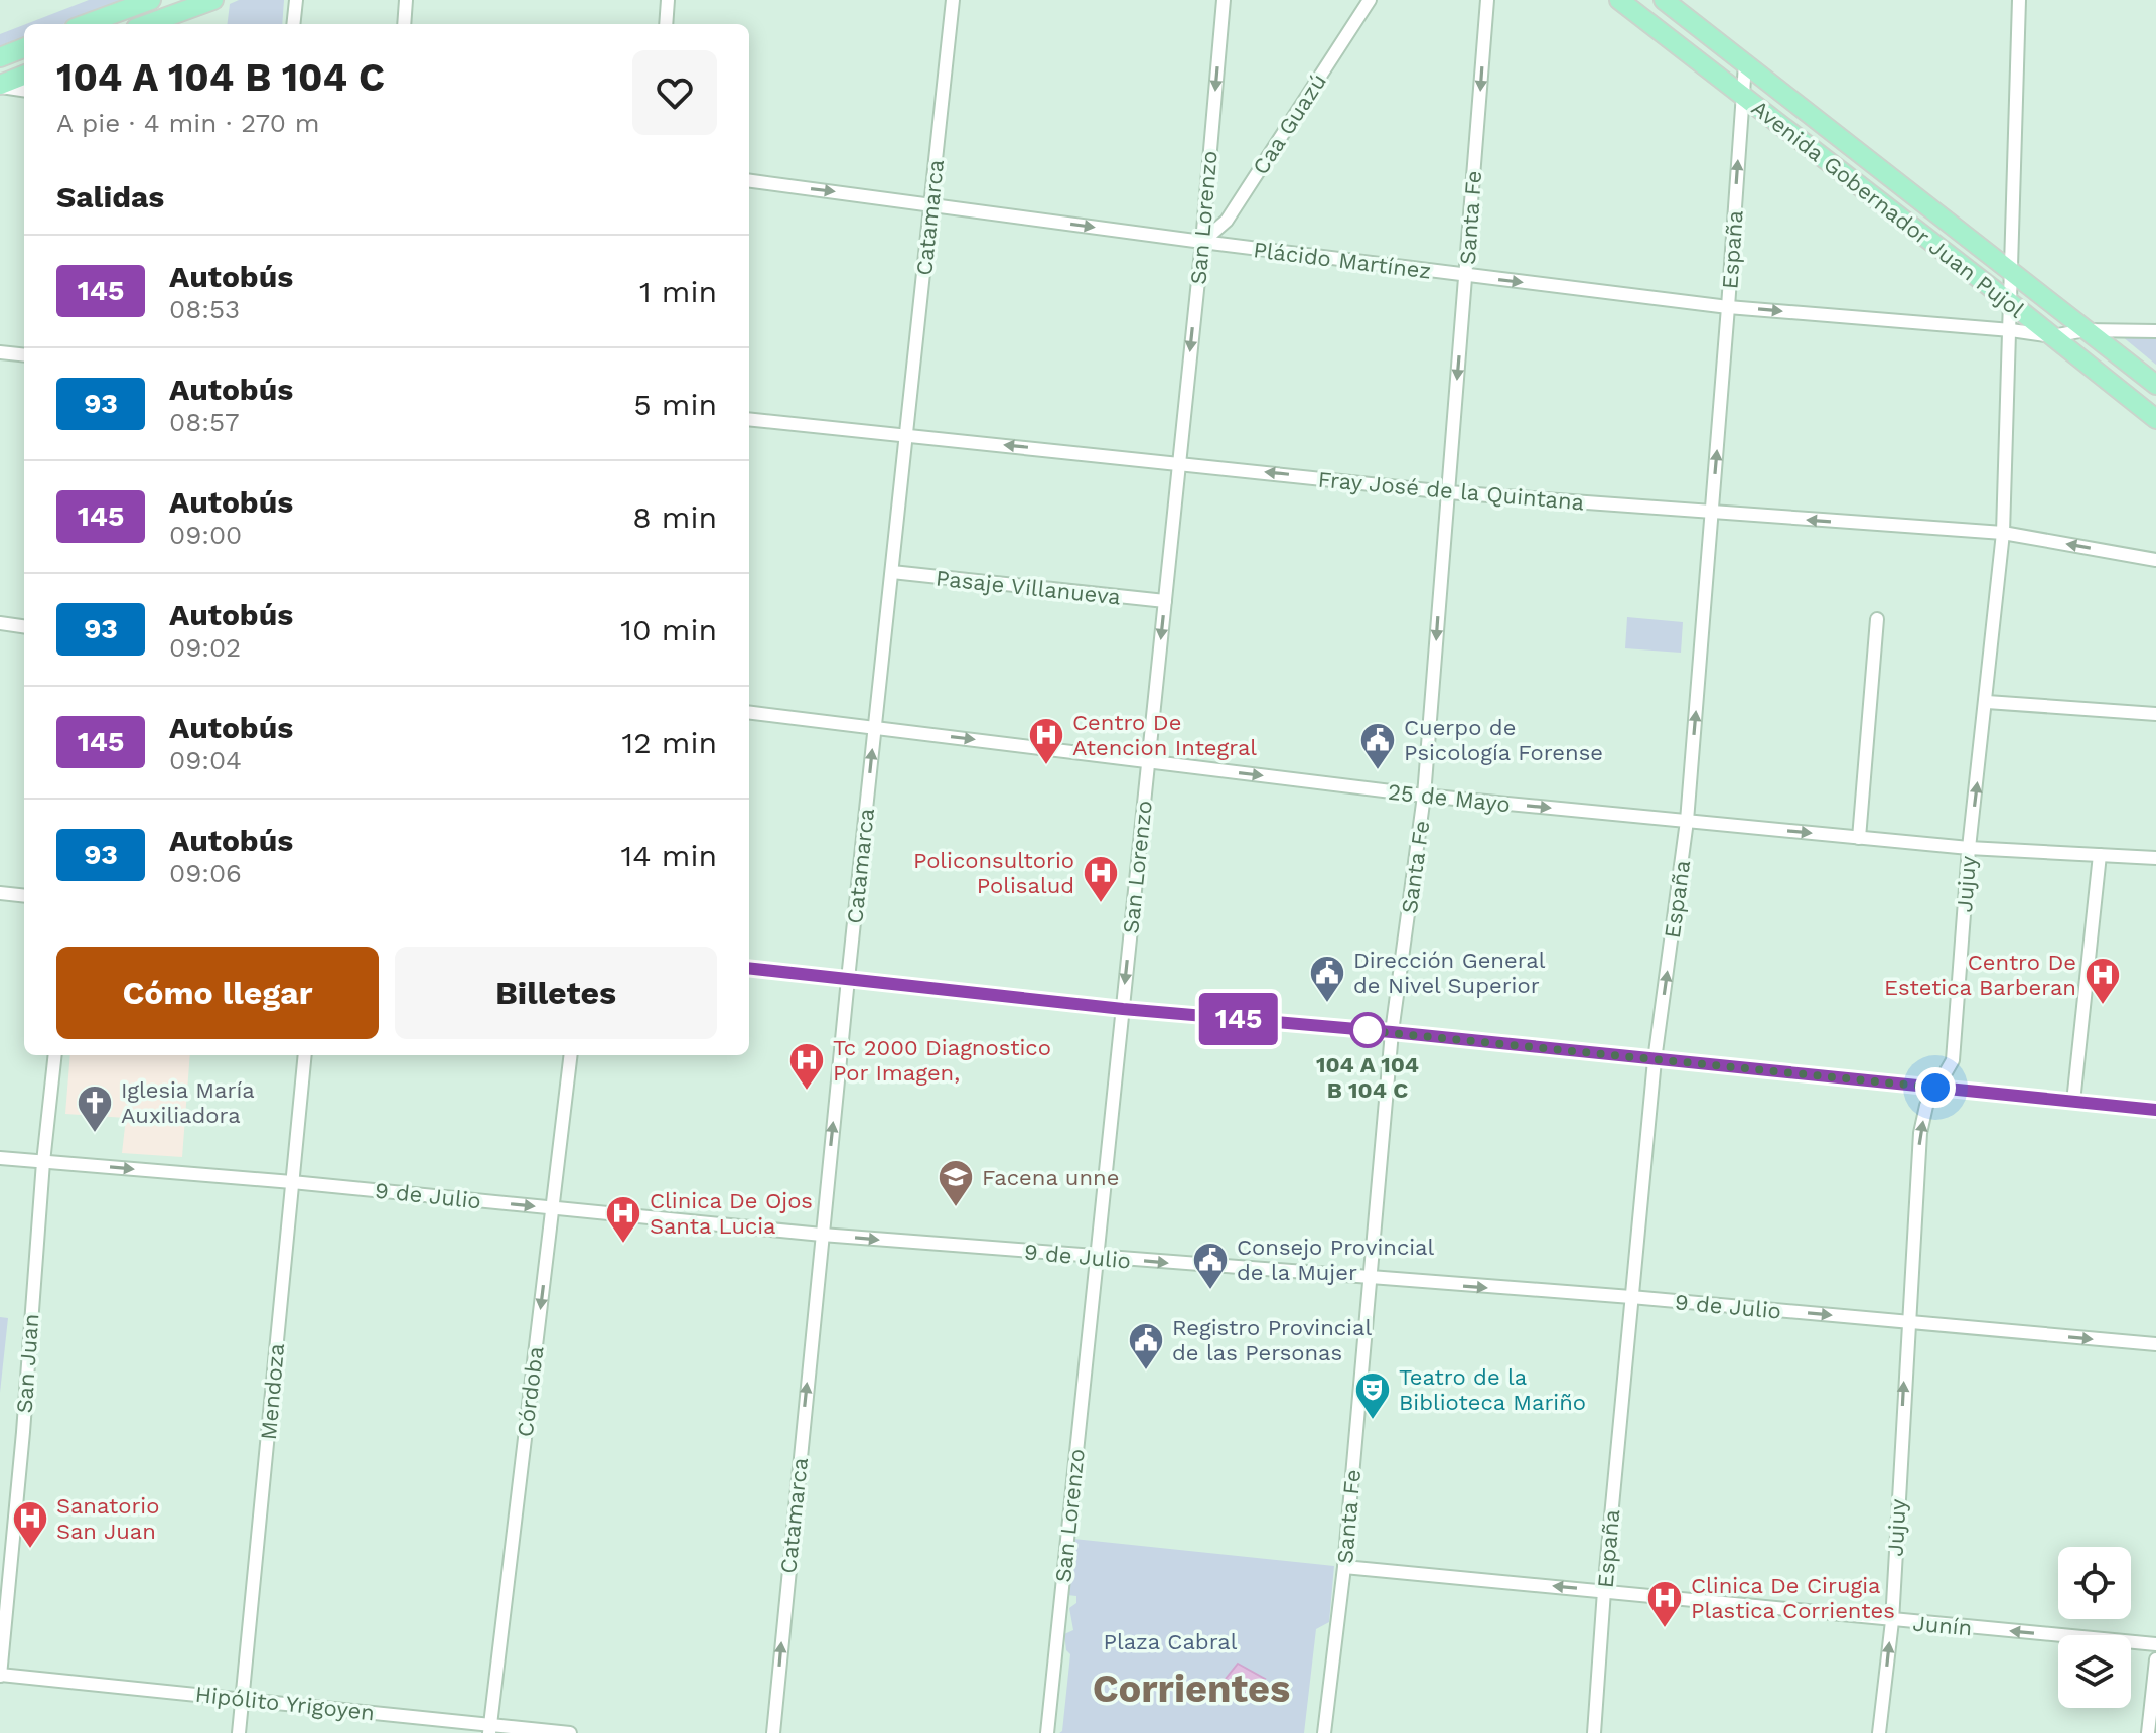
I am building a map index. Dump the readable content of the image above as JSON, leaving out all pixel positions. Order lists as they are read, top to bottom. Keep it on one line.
{"streets":{"main road":["Avenida Gobernador Juan Pujol"],"street":["Caa Guazú","Catamarca","San Lorenzo","Santa Fe","España","Plácido Martínez","Fray José de la Quintana","Pasaje Villanueva","25 de Mayo","Jujuy","9 de Julio","San Juan","Mendoza","Córdoba","Junín","Hipólito Yrigoyen"]},"crossings":[["Caa Guazú","San Lorenzo"],["Caa Guazú","Plácido Martínez"],["Avenida Gobernador Juan Pujol","España"],["Avenida Gobernador Juan Pujol","Plácido Martínez"],["Avenida Gobernador Juan Pujol","Jujuy"],["Catamarca","Plácido Martínez"],["Catamarca","Fray José de la Quintana"],["Catamarca","Pasaje Villanueva"],["Catamarca","25 de Mayo"],["Catamarca","9 de Julio"],["San Lorenzo","Plácido Martínez"],["San Lorenzo","Fray José de la Quintana"],["San Lorenzo","Pasaje Villanueva"],["San Lorenzo","25 de Mayo"],["San Lorenzo","9 de Julio"],["Santa Fe","Plácido Martínez"],["Santa Fe","Fray José de la Quintana"],["Santa Fe","25 de Mayo"],["Santa Fe","9 de Julio"],["Santa Fe","Junín"],["España","Plácido Martínez"],["España","Fray José de la Quintana"],["España","25 de Mayo"],["España","9 de Julio"],["España","Junín"],["Plácido Martínez","Jujuy"],["Fray José de la Quintana","Jujuy"],["25 de Mayo","Jujuy"],["Jujuy","9 de Julio"],["Jujuy","Junín"],["9 de Julio","San Juan"],["9 de Julio","Mendoza"],["9 de Julio","Córdoba"],["San Juan","Hipólito Yrigoyen"],["Mendoza","Hipólito Yrigoyen"],["Córdoba","Hipólito Yrigoyen"]],"one_way":["Catamarca","San Lorenzo","Santa Fe","España","Plácido Martínez","Fray José de la Quintana","25 de Mayo","Jujuy","9 de Julio","Córdoba","Junín"],"districts":["Corrientes"],"parks":["Plaza Cabral"],"places":{"hospital":["Centro De Atencion Integral","Policonsultorio Polisalud","Centro De Estetica Barberan","Tc 2000 Diagnostico Por Imagen,","Clinica De Ojos Santa Lucia","Sanatorio San Juan","Clinica De Cirugia Plastica Corrientes"],"public building":["Cuerpo de Psicología Forense","Dirección General de Nivel Superior","Consejo Provincial de la Mujer","Registro Provincial de las Personas"],"other":["104 A 104 B 104 C"],"church":["Iglesia María Auxiliadora"],"school or university":["Facena unne"],"theatre":["Teatro de la Biblioteca Mariño"]},"lines":["bus line 145"],"page":{"on_map":"145","heading":[["104 A 104 B 104 C","A pie · 4 min · 270 m"],"Salidas"],"list":[{"mark":"145","name":"Autobús","note":"08:53","value":"1 min"},{"mark":"93","name":"Autobús","note":"08:57","value":"5 min"},{"mark":"145","name":"Autobús","note":"09:00","value":"8 min"},{"mark":"93","name":"Autobús","note":"09:02","value":"10 min"},{"mark":"145","name":"Autobús","note":"09:04","value":"12 min"},{"mark":"93","name":"Autobús","note":"09:06","value":"14 min"}],"buttons":["Cómo llegar","Billetes"]}}
